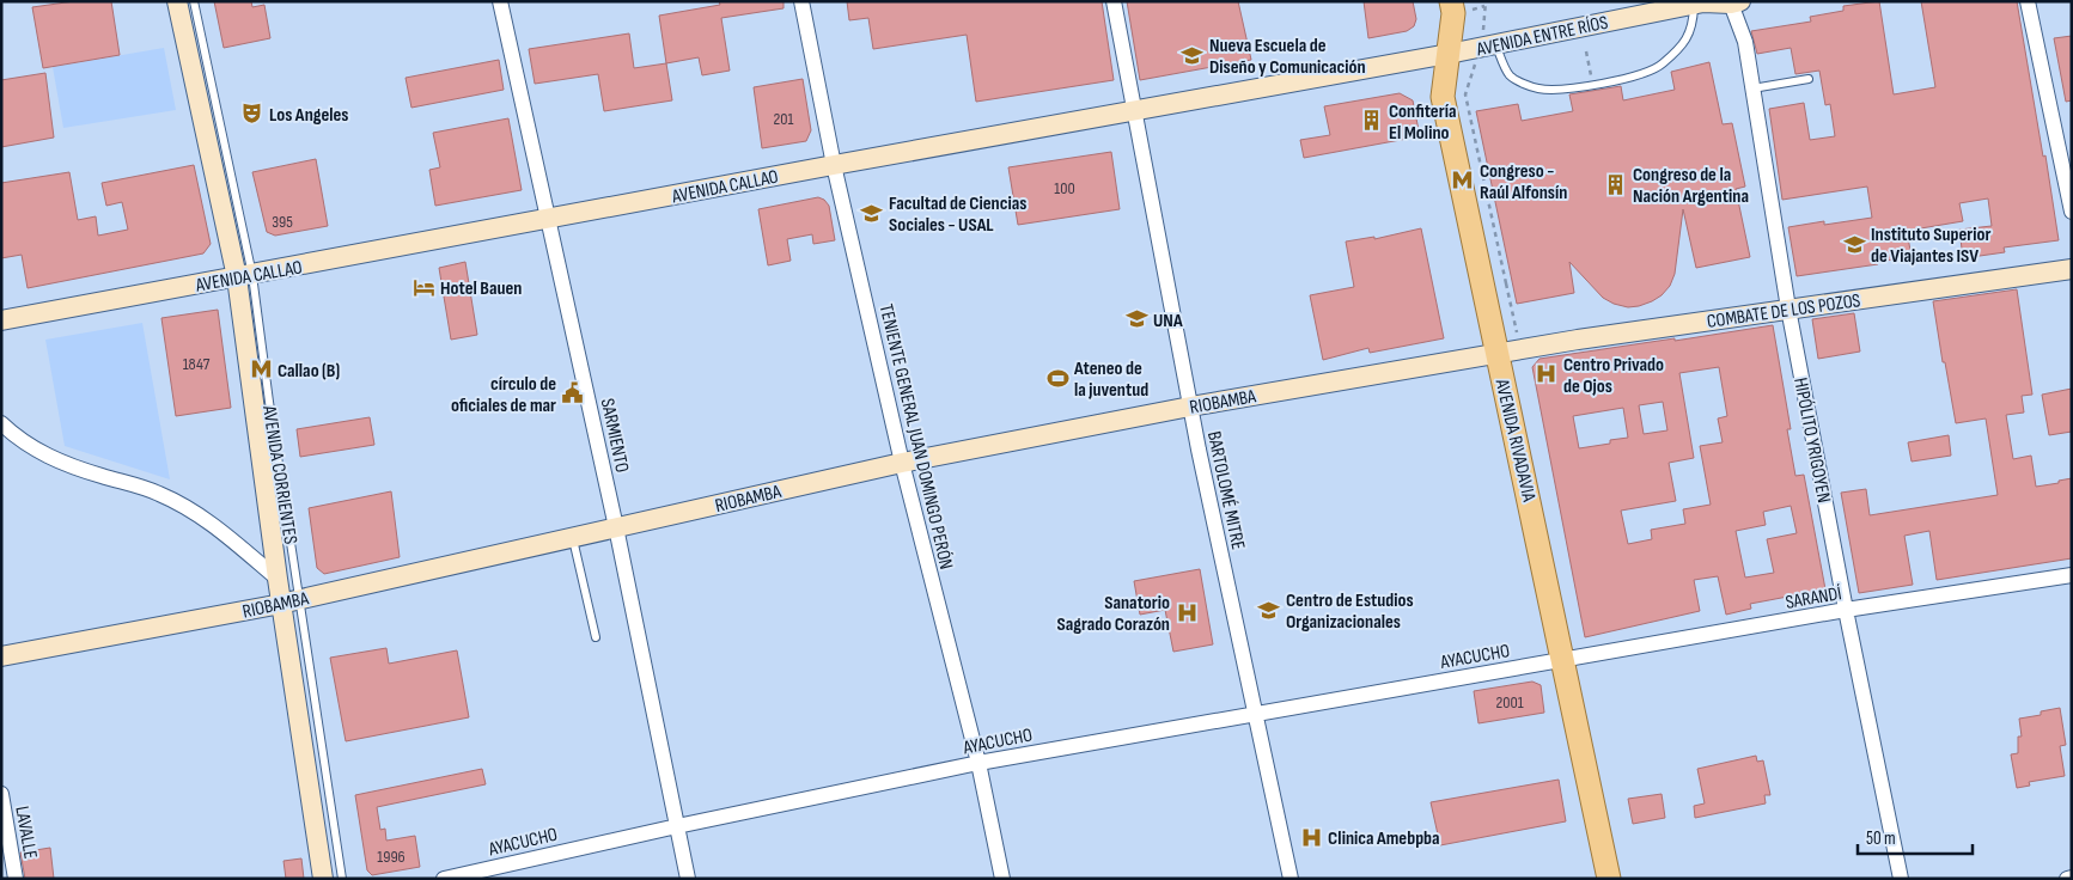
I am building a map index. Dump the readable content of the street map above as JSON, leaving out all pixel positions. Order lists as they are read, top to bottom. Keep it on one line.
{"streets":{"main road":["AVENIDA RIVADAVIA"],"street":["AVENIDA ENTRE RÍOS","AVENIDA CALLAO","COMBATE DE LOS POZOS","RIOBAMBA","SARMIENTO","TENIENTE GENERAL JUAN DOMINGO PERÓN","HIPÓLITO YRIGOYEN","AVENIDA CORRIENTES","BARTOLOMÉ MITRE","SARANDÍ","AYACUCHO","LAVALLE"]},"crossings":[["AVENIDA ENTRE RÍOS","AVENIDA CALLAO"],["AVENIDA ENTRE RÍOS","AVENIDA RIVADAVIA"],["AVENIDA ENTRE RÍOS","HIPÓLITO YRIGOYEN"],["AVENIDA CALLAO","SARMIENTO"],["AVENIDA CALLAO","TENIENTE GENERAL JUAN DOMINGO PERÓN"],["AVENIDA CALLAO","AVENIDA RIVADAVIA"],["AVENIDA CALLAO","AVENIDA CORRIENTES"],["AVENIDA CALLAO","BARTOLOMÉ MITRE"],["COMBATE DE LOS POZOS","RIOBAMBA"],["COMBATE DE LOS POZOS","AVENIDA RIVADAVIA"],["COMBATE DE LOS POZOS","HIPÓLITO YRIGOYEN"],["RIOBAMBA","SARMIENTO"],["RIOBAMBA","TENIENTE GENERAL JUAN DOMINGO PERÓN"],["RIOBAMBA","AVENIDA RIVADAVIA"],["RIOBAMBA","AVENIDA CORRIENTES"],["RIOBAMBA","BARTOLOMÉ MITRE"],["SARMIENTO","AYACUCHO"],["TENIENTE GENERAL JUAN DOMINGO PERÓN","AYACUCHO"],["AVENIDA RIVADAVIA","SARANDÍ"],["AVENIDA RIVADAVIA","AYACUCHO"],["HIPÓLITO YRIGOYEN","SARANDÍ"],["BARTOLOMÉ MITRE","AYACUCHO"],["SARANDÍ","AYACUCHO"]],"places":{"school or university":["Nueva Escuela de Diseño y Comunicación","Facultad de Ciencias Sociales - USAL","Instituto Superior de Viajantes ISV","UNA","Centro de Estudios Organizacionales"],"theatre":["Los Angeles"],"building":["Confitería El Molino","Congreso de la Nación Argentina"],"metro station":["Congreso - Raúl Alfonsín","Callao (B)"],"hotel":["Hotel Bauen"],"hospital":["Centro Privado de Ojos","Sanatorio Sagrado Corazón","Clinica Amebpba"],"sports":["Ateneo de la juventud"],"public building":["círculo de oficiales de mar"]},"house_numbers":["201","100","395","1847","2001","1996"],"scale_bar":"50 m"}
